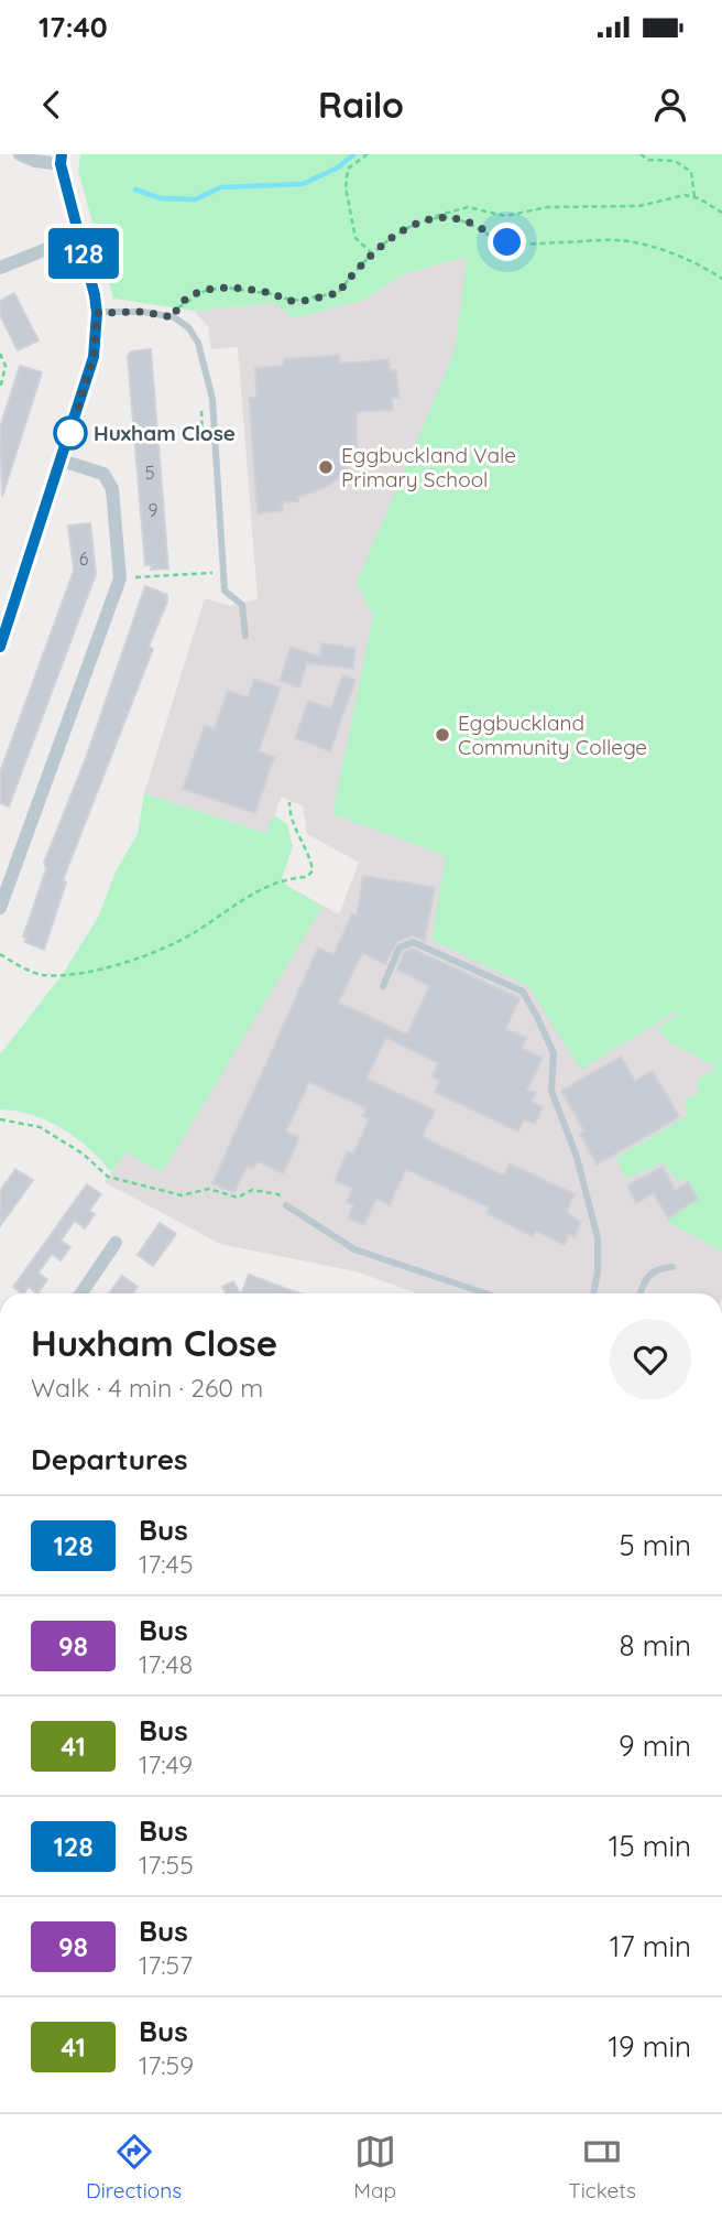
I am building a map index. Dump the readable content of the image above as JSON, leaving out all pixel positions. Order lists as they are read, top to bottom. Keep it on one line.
{"places":["Huxham Close","Eggbuckland Vale Primary School","Eggbuckland Community College"],"lines":["bus line 128"],"house_numbers":["5","9","6"],"page":{"status":"17:40","header":"Railo","on_map":"128","heading":[["Huxham Close","Walk · 4 min · 260 m"],"Departures"],"list":[{"mark":"128","name":"Bus","note":"17:45","value":"5 min"},{"mark":"98","name":"Bus","note":"17:48","value":"8 min"},{"mark":"41","name":"Bus","note":"17:49","value":"9 min"},{"mark":"128","name":"Bus","note":"17:55","value":"15 min"},{"mark":"98","name":"Bus","note":"17:57","value":"17 min"},{"mark":"41","name":"Bus","note":"17:59","value":"19 min"}],"tabs":["Directions","Map","Tickets"]}}
